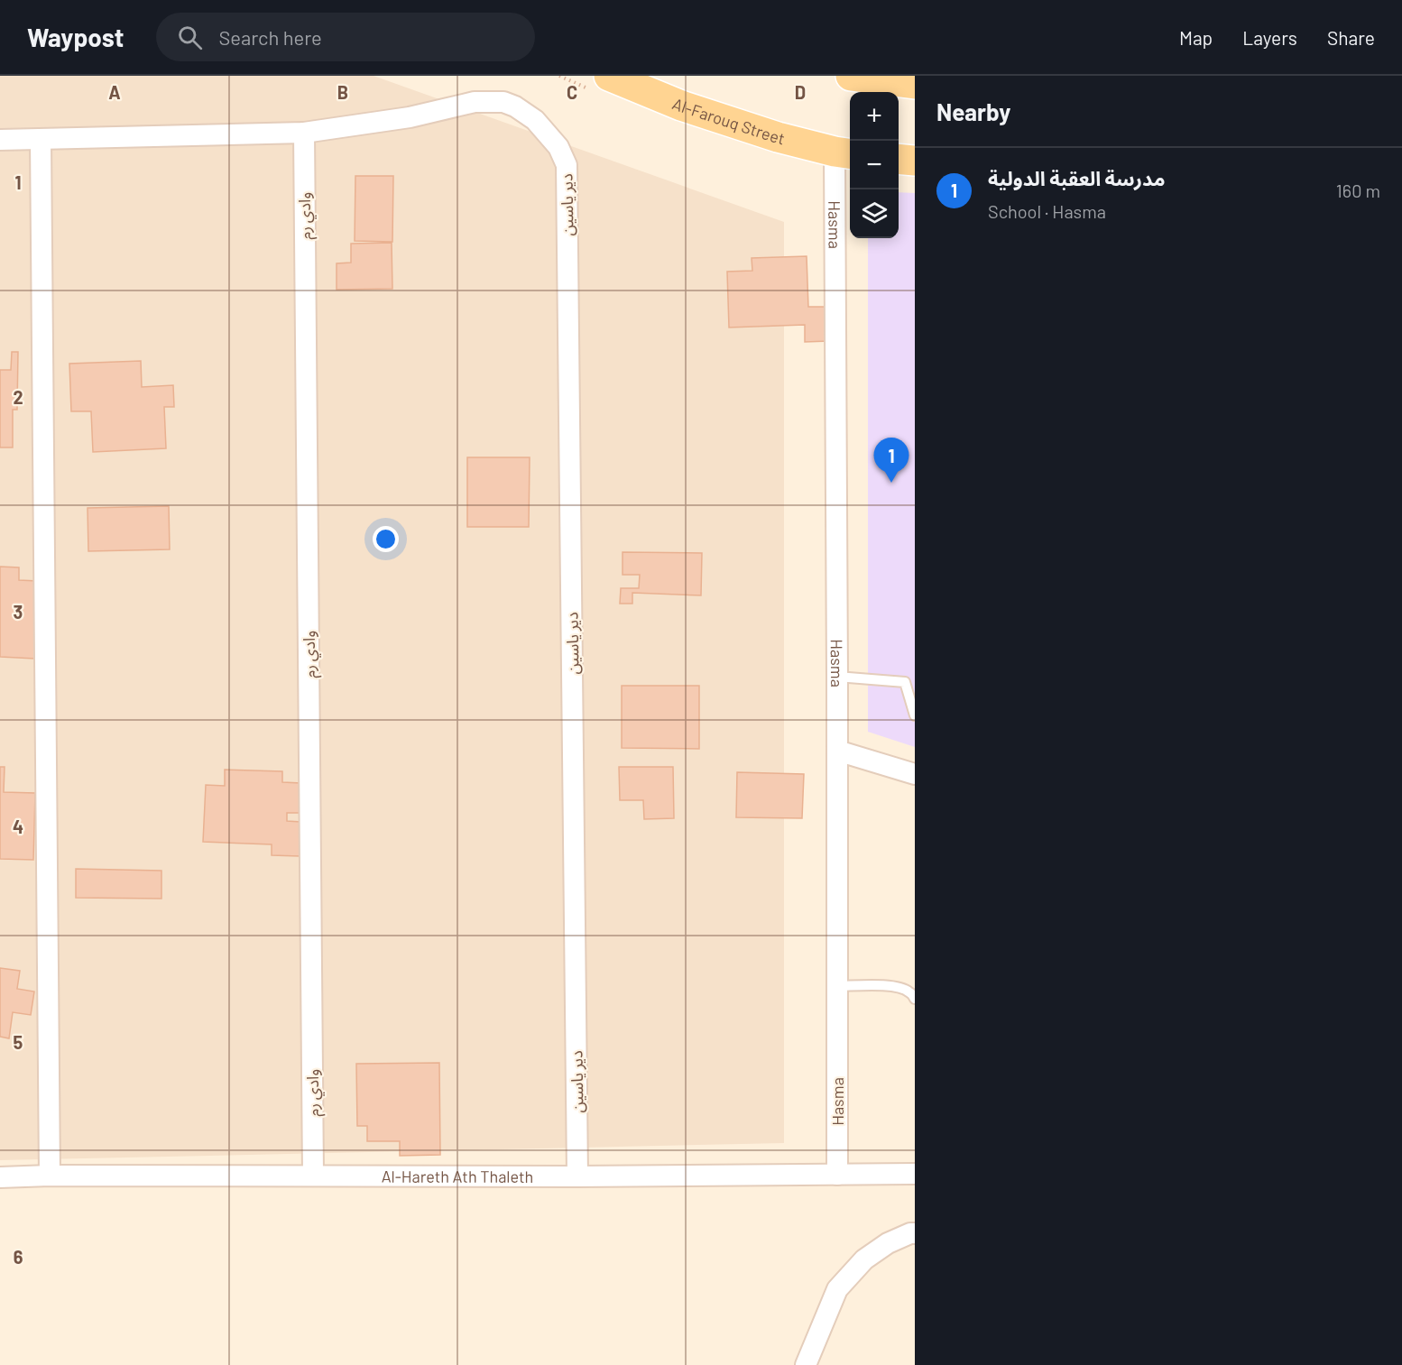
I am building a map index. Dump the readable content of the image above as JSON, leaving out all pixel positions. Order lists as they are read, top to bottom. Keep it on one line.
{"streets":{"main road":["Al-Farouq Street"],"street":["دير ياسين","وادي رم","Hasma","Al-Hareth Ath Thaleth"]},"crossings":[["Al-Farouq Street","Hasma"],["دير ياسين","وادي رم"],["دير ياسين","Al-Hareth Ath Thaleth"],["وادي رم","Al-Hareth Ath Thaleth"],["Hasma","Al-Hareth Ath Thaleth"]],"page":{"header":"Waypost","search":"Search here","nav":["Map","Layers","Share"],"heading":"Nearby","map_buttons":["+","−"],"list":[{"mark":"1","name":"مدرسة العقبة الدولية","note":"School · Hasma","value":"160 m"}],"pins":"1"},"grid":{"columns":["A","B","C","D"],"rows":["1","2","3","4","5","6"]}}
